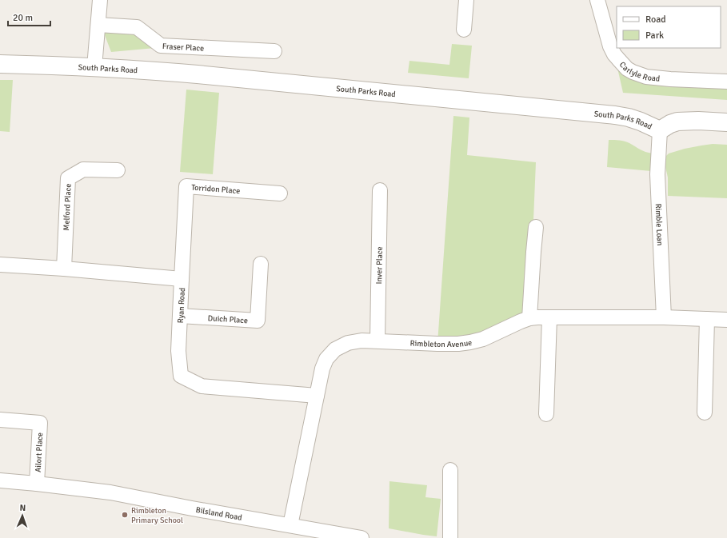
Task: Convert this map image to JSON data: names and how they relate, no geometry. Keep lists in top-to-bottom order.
{
  "streets": {
    "street": [
      "Fraser Place",
      "South Parks Road",
      "Carlyle Road",
      "Torridon Place",
      "Melford Place",
      "Rimble Loan",
      "Inver Place",
      "Ryan Road",
      "Duich Place",
      "Rimbleton Avenue",
      "Ailort Place",
      "Bilsland Road"
    ]
  },
  "crossings": [
    ["South Parks Road", "Rimble Loan"],
    ["Torridon Place", "Ryan Road"],
    ["Melford Place", "Ryan Road"],
    ["Rimble Loan", "Rimbleton Avenue"],
    ["Inver Place", "Rimbleton Avenue"],
    ["Ryan Road", "Duich Place"],
    ["Ryan Road", "Rimbleton Avenue"],
    ["Rimbleton Avenue", "Bilsland Road"],
    ["Ailort Place", "Bilsland Road"]
  ],
  "places": ["Rimbleton Primary School"],
  "legend": ["Road", "Park"],
  "scale_bar": "20 m",
  "north": "top"
}
